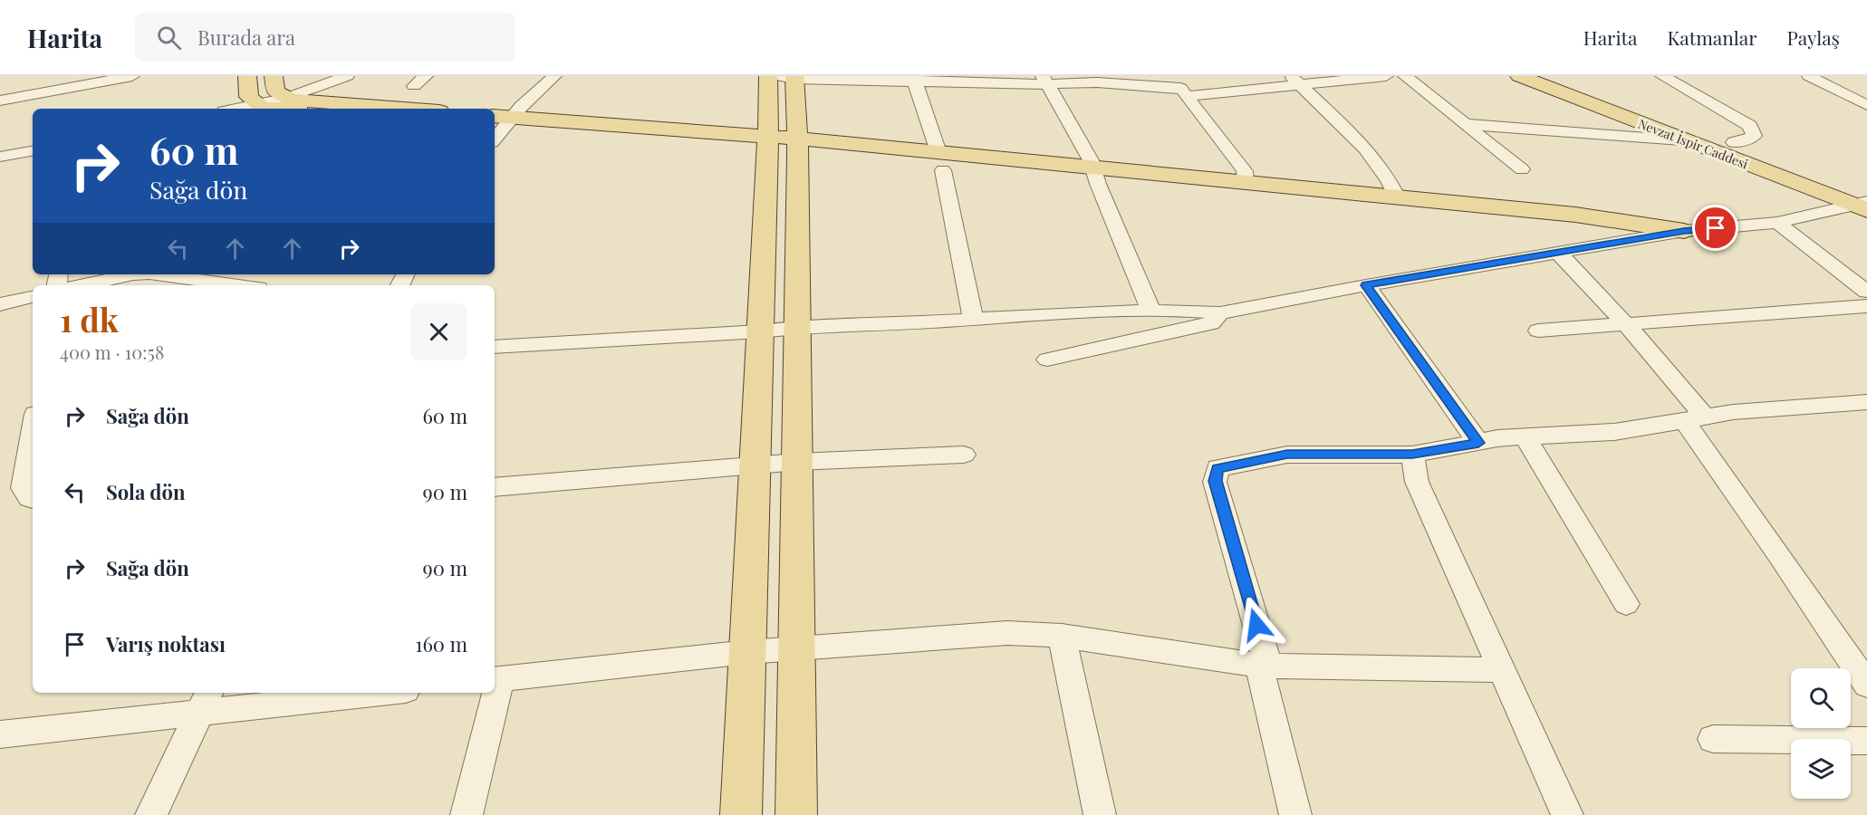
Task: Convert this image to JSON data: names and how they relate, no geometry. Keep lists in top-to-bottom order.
{
  "streets": {
    "main road": ["Nevzat İspir Caddesi"]
  },
  "page": {
    "header": "Harita",
    "search": "Burada ara",
    "nav": ["Harita", "Katmanlar", "Paylaş"],
    "turn": ["60 m", "Sağa dön"],
    "heading": ["1 dk", "400 m · 10:58"],
    "list": [
      {
        "name": "Sağa dön",
        "value": "60 m"
      },
      {
        "name": "Sola dön",
        "value": "90 m"
      },
      {
        "name": "Sağa dön",
        "value": "90 m"
      },
      {
        "name": "Varış noktası",
        "value": "160 m"
      }
    ]
  }
}
